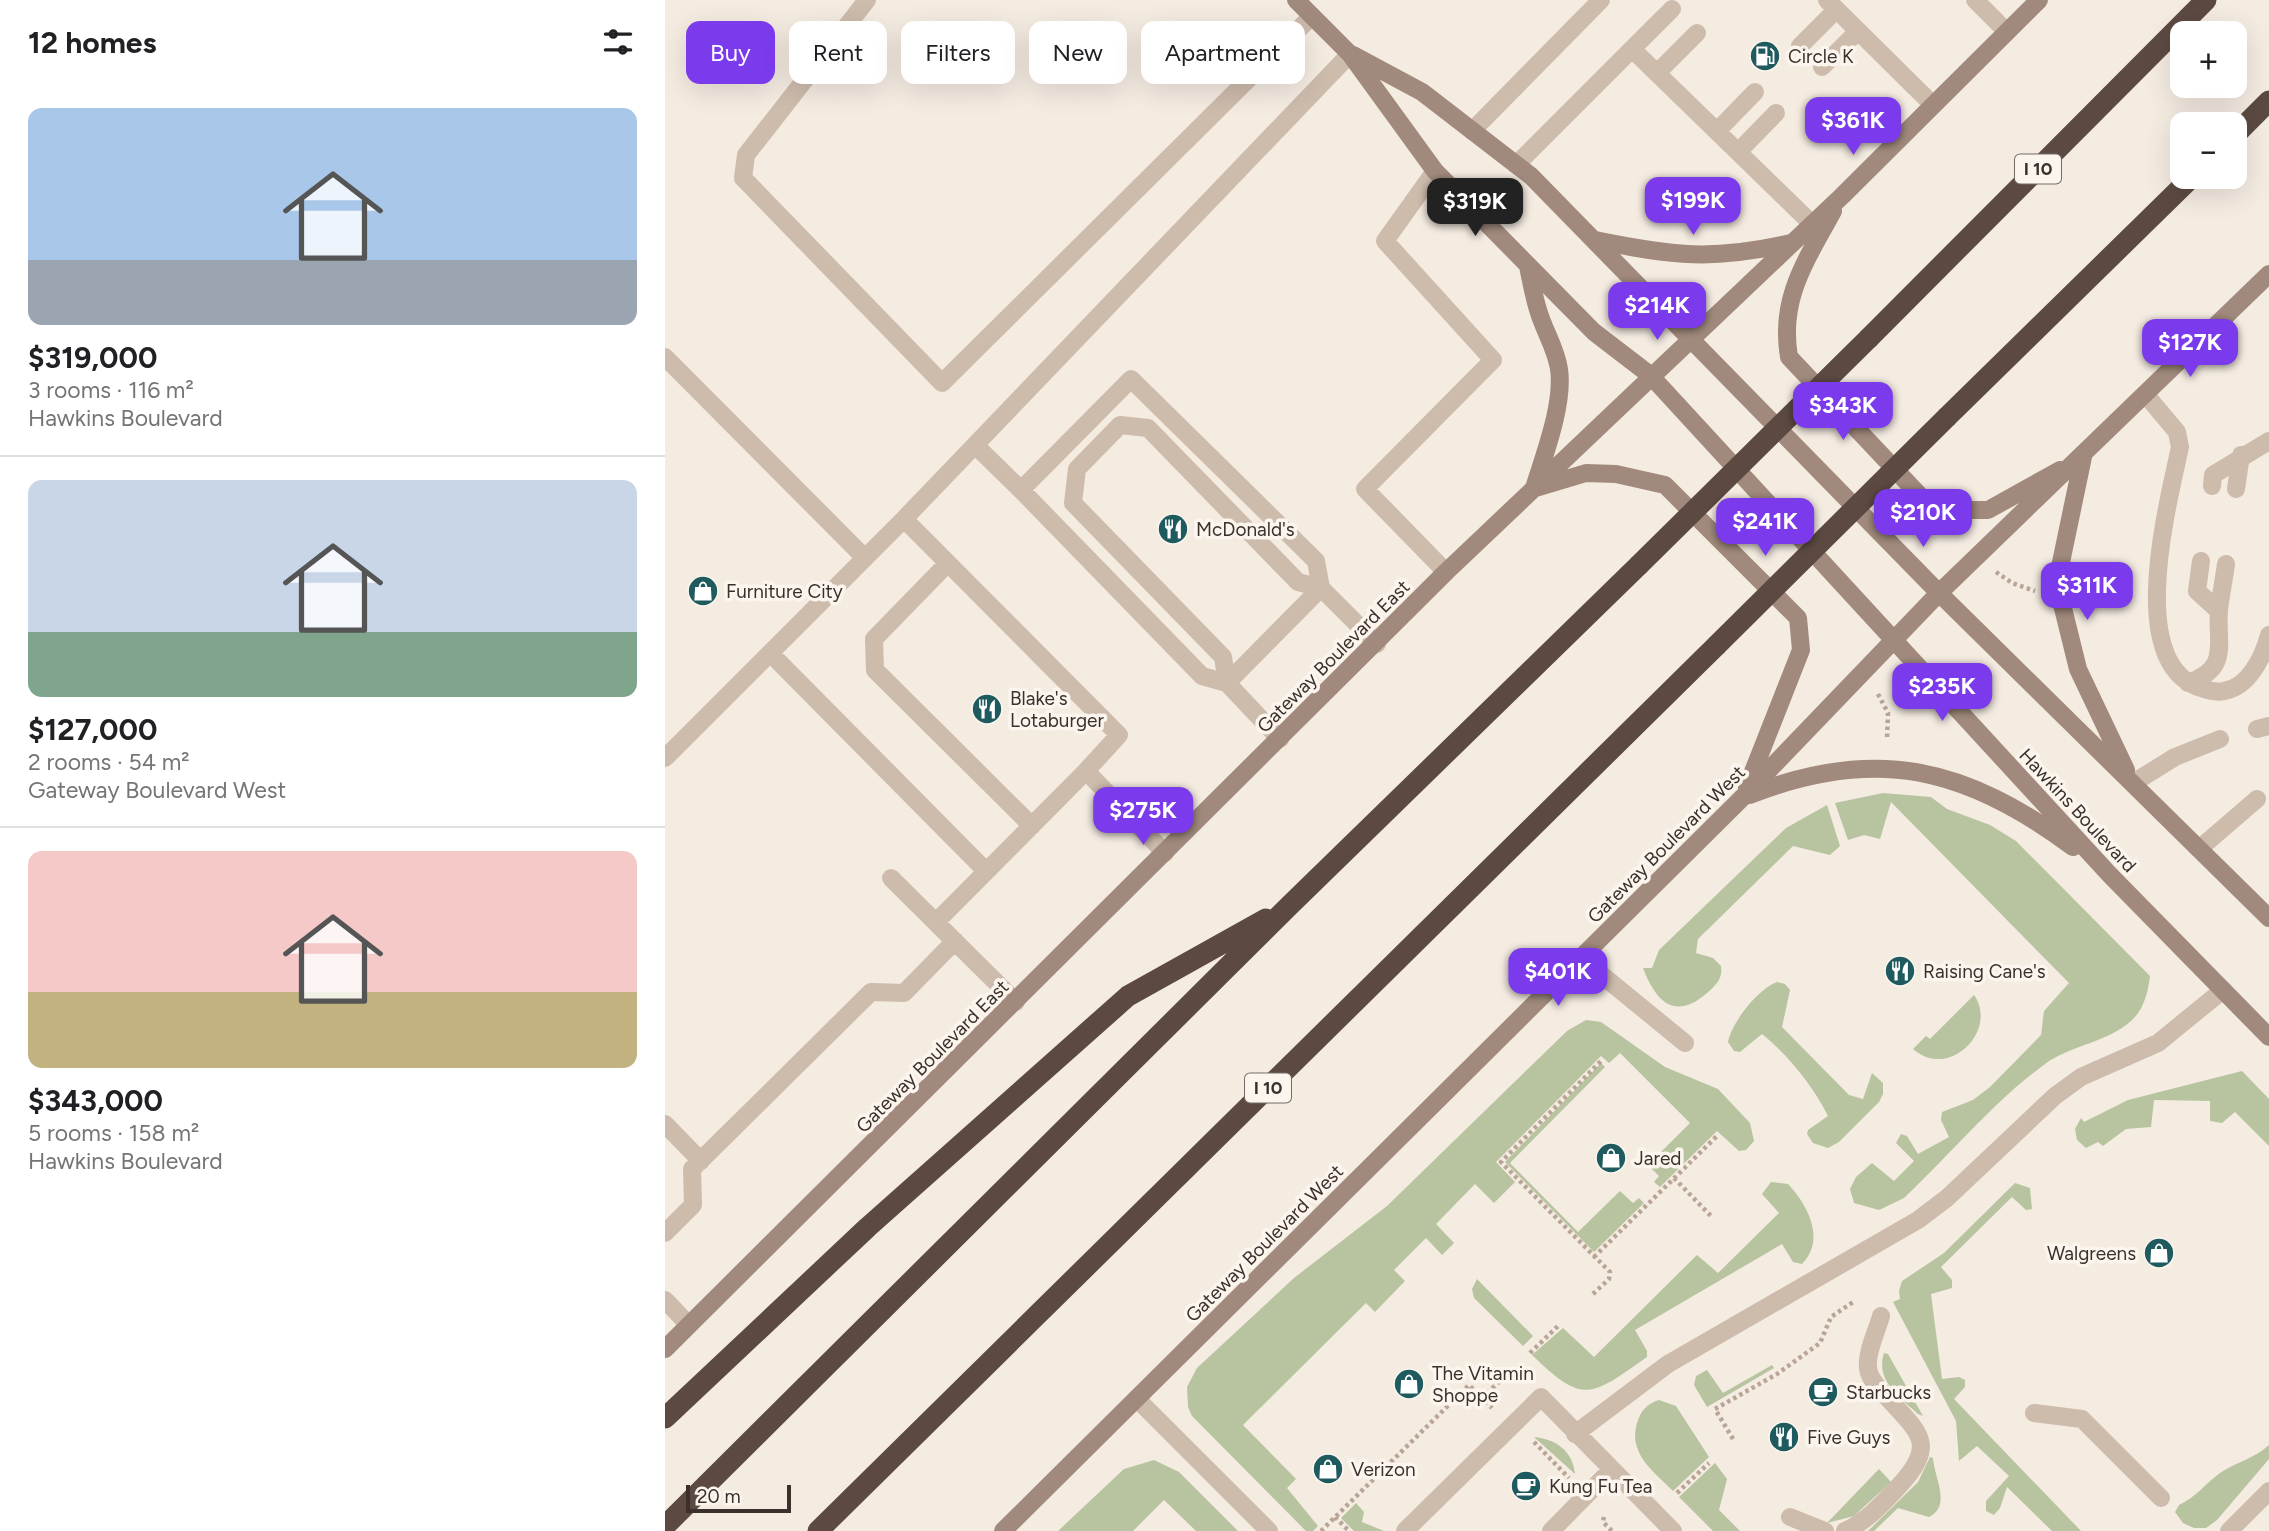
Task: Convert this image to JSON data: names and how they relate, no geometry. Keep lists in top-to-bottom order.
{
  "streets": {
    "highway": ["I 10"],
    "main road": ["Gateway Boulevard East", "Hawkins Boulevard", "Gateway Boulevard West"]
  },
  "crossings": [
    ["Gateway Boulevard East", "Hawkins Boulevard"],
    ["Hawkins Boulevard", "Gateway Boulevard West"]
  ],
  "places": {
    "fuel station": ["Circle K"],
    "restaurant": [
      "McDonald's",
      "Blake's Lotaburger",
      "Raising Cane's",
      "Five Guys"
    ],
    "shop": [
      "Furniture City",
      "Jared",
      "Walgreens",
      "The Vitamin Shoppe",
      "Verizon"
    ],
    "cafe": ["Starbucks", "Kung Fu Tea"]
  },
  "scale_bar": "20 m",
  "page": {
    "heading": "12 homes",
    "map_buttons": ["+", "−"],
    "chip": [
      "Buy",
      "Rent",
      "Filters",
      "New",
      "Apartment"
    ],
    "list": [
      {
        "name": "$319,000",
        "note": "3 rooms · 116 m² · Hawkins Boulevard"
      },
      {
        "name": "$127,000",
        "note": "2 rooms · 54 m² · Gateway Boulevard West"
      },
      {
        "name": "$343,000",
        "note": "5 rooms · 158 m² · Hawkins Boulevard"
      }
    ],
    "price": [
      "$361K",
      "$199K",
      "$319K",
      "$214K",
      "$127K",
      "$343K",
      "$210K",
      "$241K",
      "$311K",
      "$235K",
      "$275K",
      "$401K"
    ],
    "scale": "20 m"
  }
}
